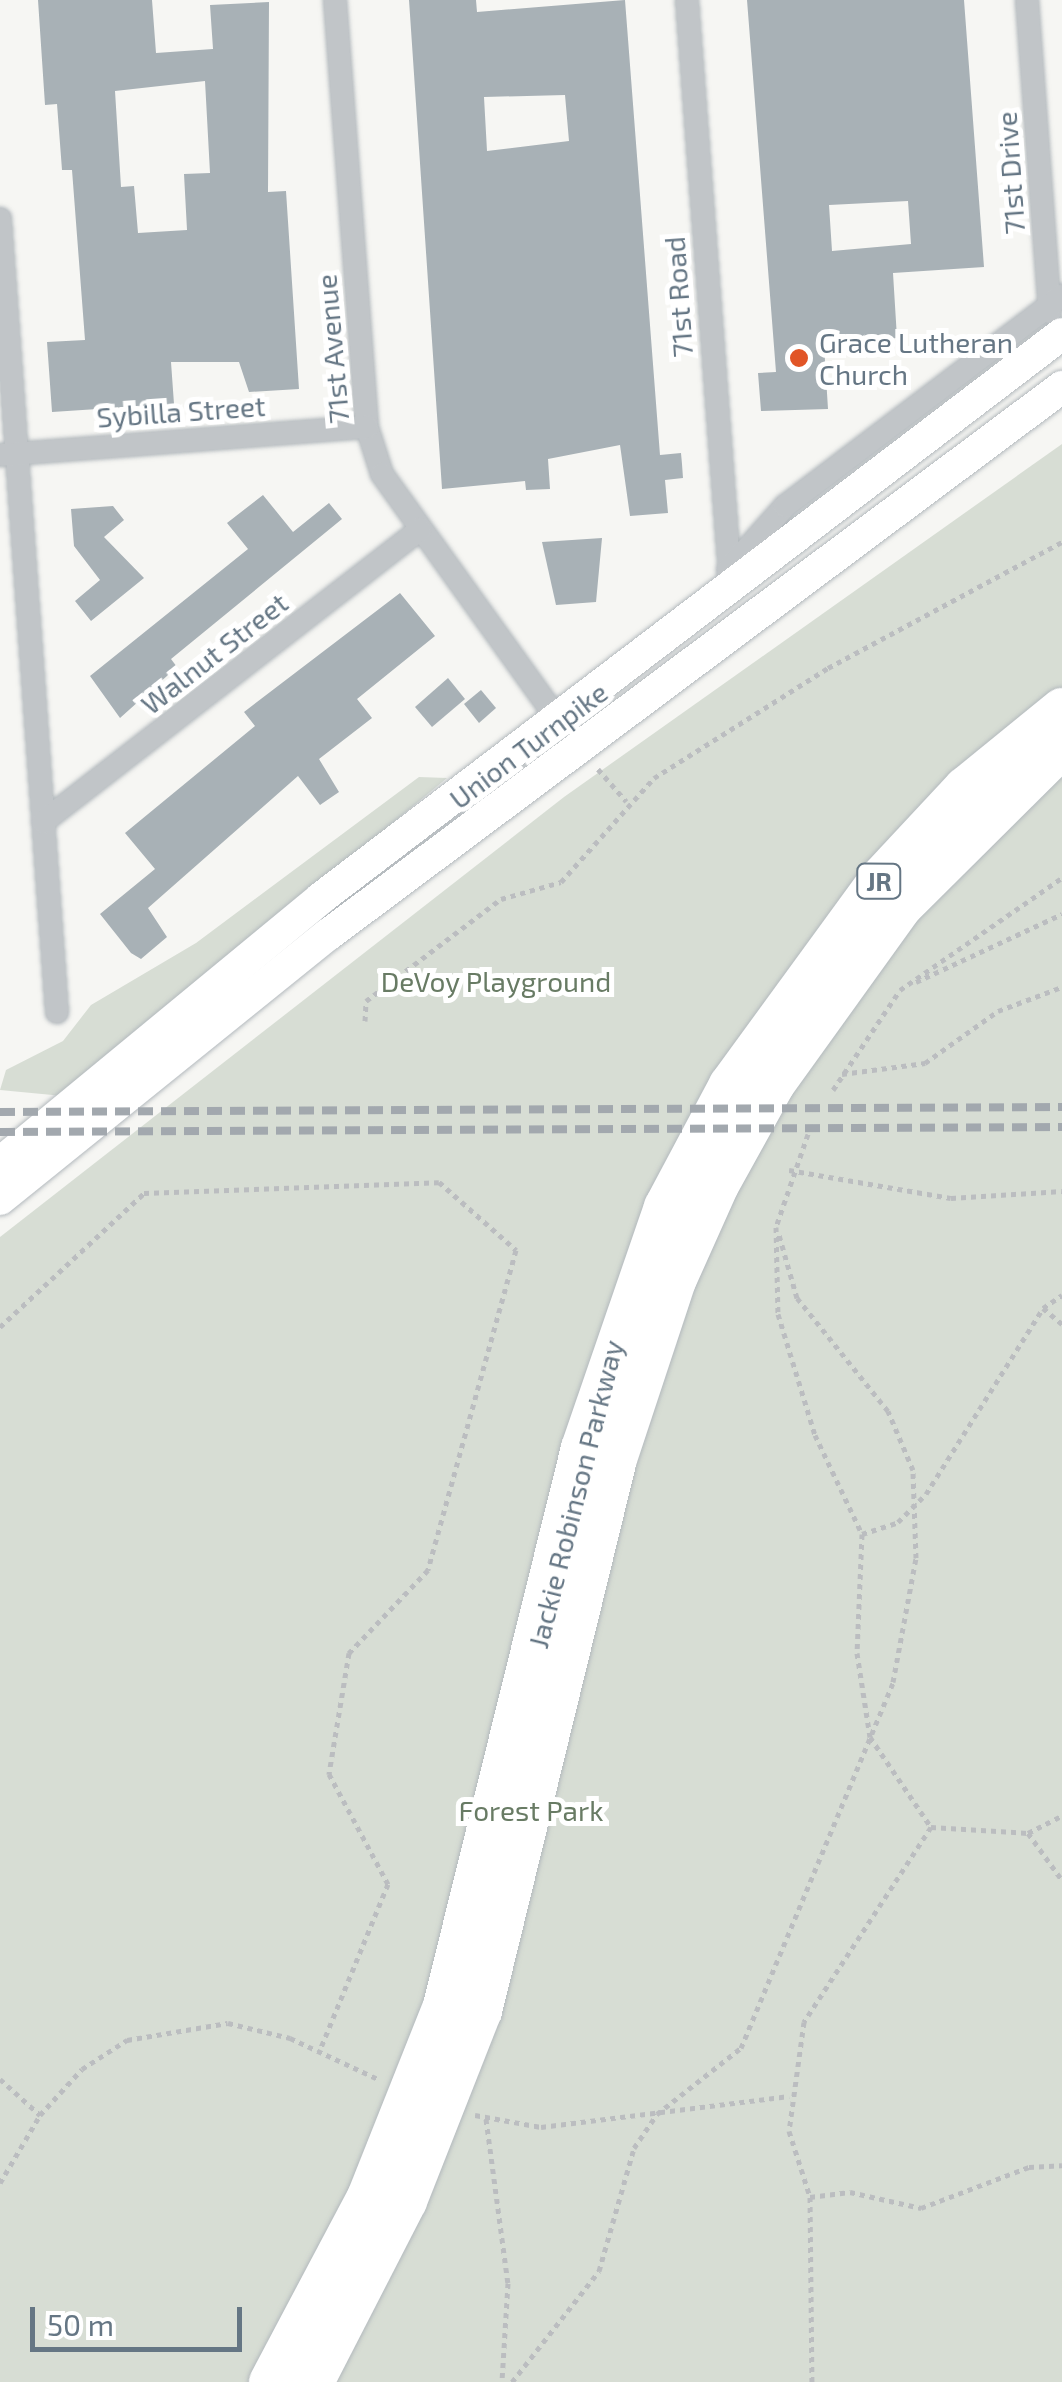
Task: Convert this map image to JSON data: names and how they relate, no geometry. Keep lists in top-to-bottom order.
{
  "streets": {
    "highway": ["JR", "Jackie Robinson Parkway"],
    "main road": ["Union Turnpike"],
    "street": [
      "71st Drive",
      "71st Road",
      "71st Avenue",
      "Sybilla Street",
      "Walnut Street"
    ]
  },
  "crossings": [
    ["71st Drive", "Union Turnpike"],
    ["71st Road", "Union Turnpike"],
    ["71st Avenue", "Sybilla Street"],
    ["71st Avenue", "Walnut Street"],
    ["71st Avenue", "Union Turnpike"]
  ],
  "parks": ["DeVoy Playground", "Forest Park"],
  "places": ["Grace Lutheran Church"],
  "scale_bar": "50 m"
}
